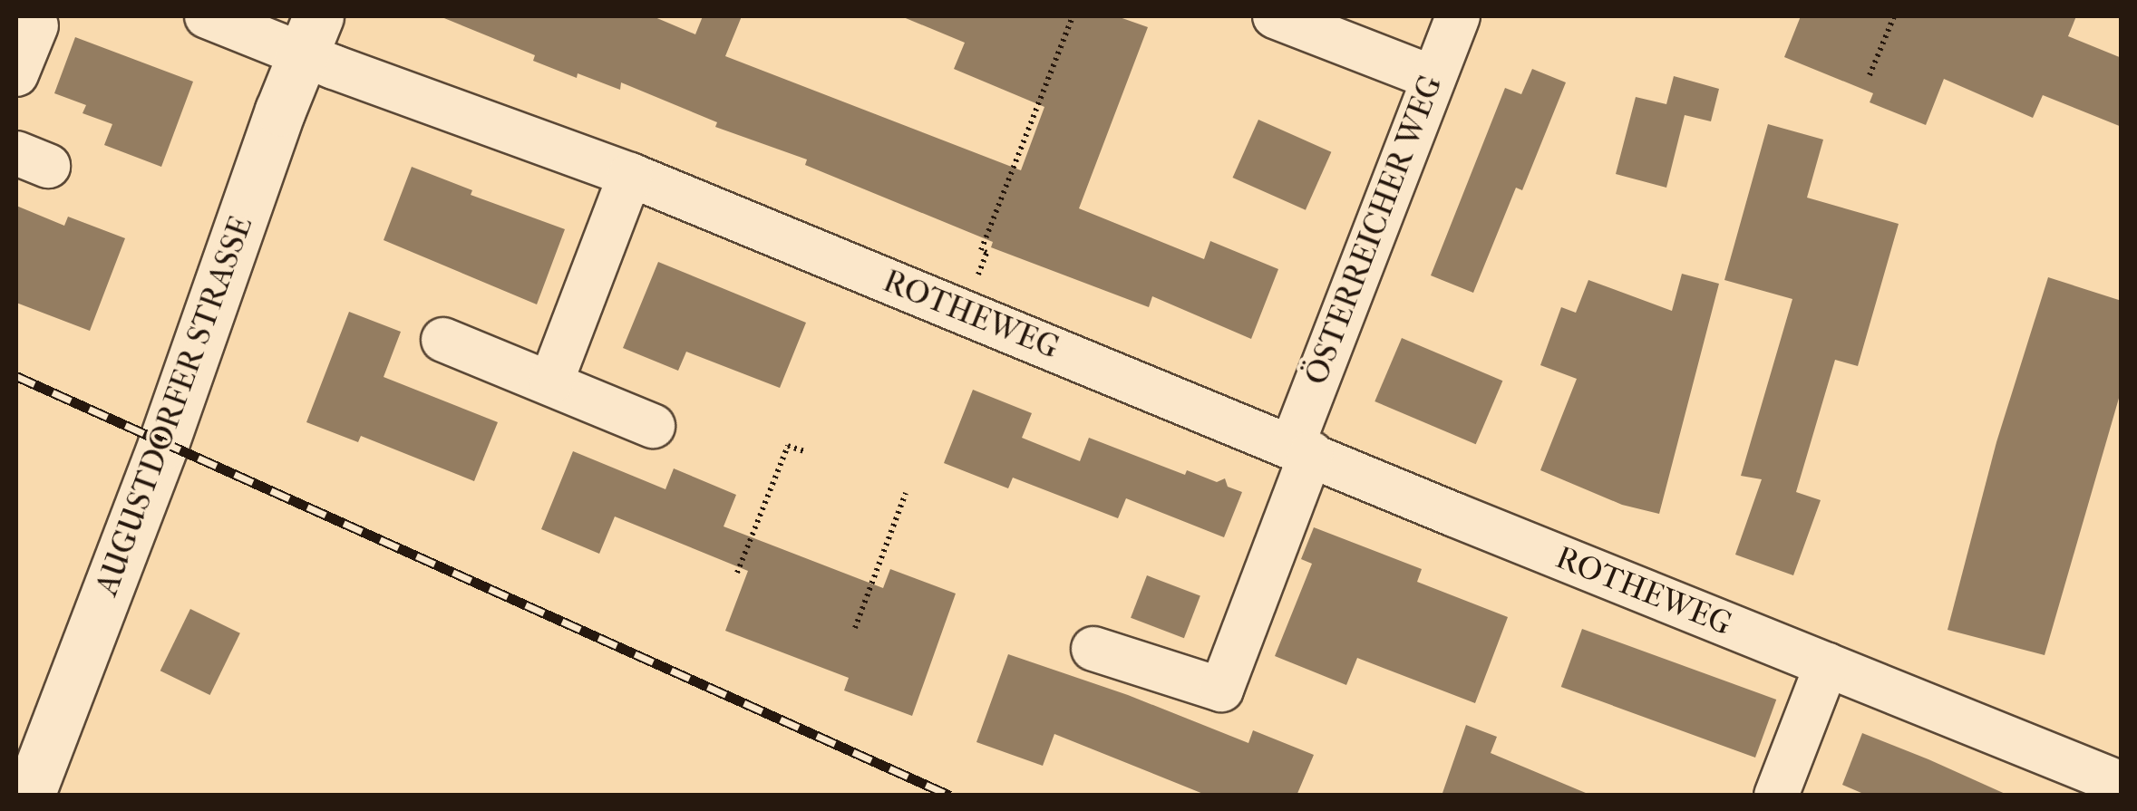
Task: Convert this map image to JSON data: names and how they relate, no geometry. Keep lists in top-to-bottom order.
{
  "streets": {
    "street": ["ÖSTERREICHER WEG", "ROTHEWEG", "AUGUSTDORFER STRASSE"]
  },
  "crossings": [
    ["ÖSTERREICHER WEG", "ROTHEWEG"],
    ["ROTHEWEG", "AUGUSTDORFER STRASSE"]
  ]
}
